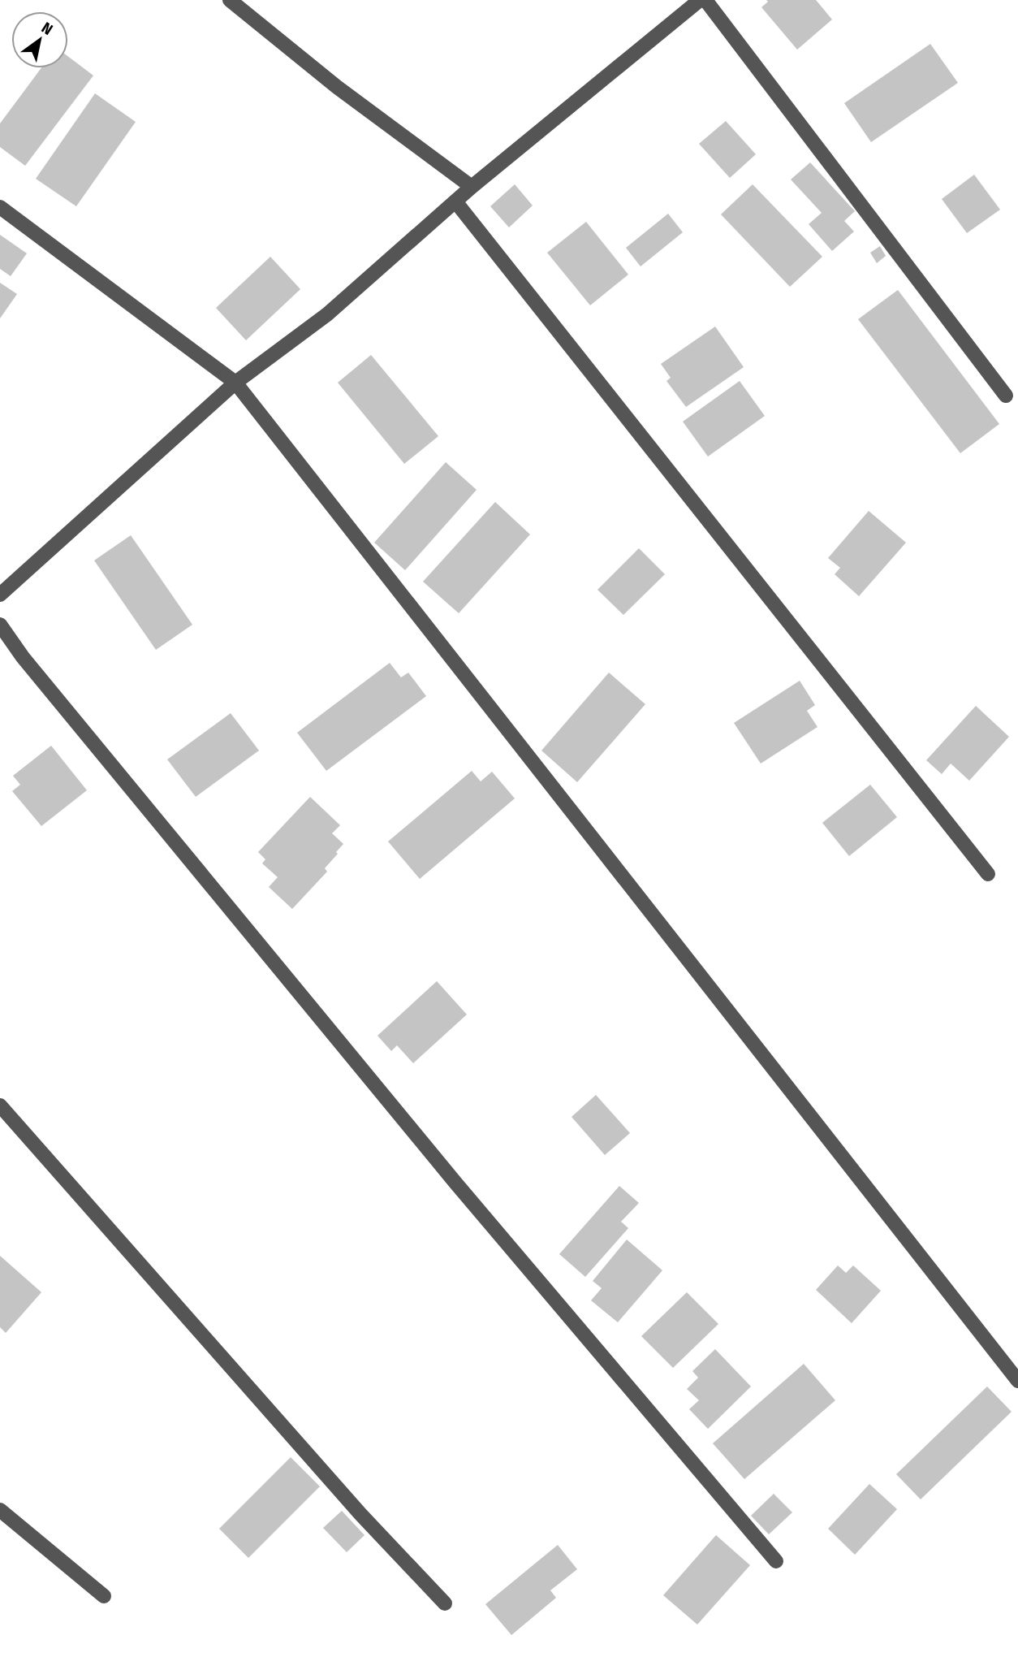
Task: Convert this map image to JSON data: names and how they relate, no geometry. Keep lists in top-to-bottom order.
{
  "north": "top right"
}
